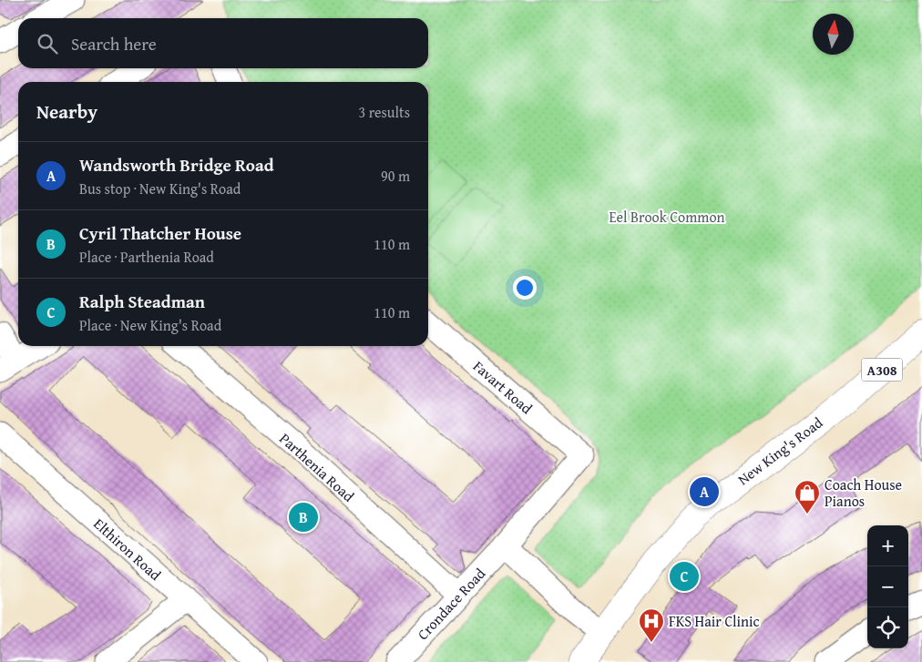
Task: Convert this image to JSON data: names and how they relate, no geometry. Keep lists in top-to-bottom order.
{
  "streets": {
    "main road": ["A308", "New King's Road"],
    "street": [
      "Favart Road",
      "Parthenia Road",
      "Elthiron Road",
      "Crondace Road"
    ]
  },
  "crossings": [
    ["Favart Road", "Crondace Road"],
    ["Parthenia Road", "Crondace Road"]
  ],
  "parks": ["Eel Brook Common"],
  "places": {
    "shop": ["Coach House Pianos"],
    "hospital": ["FKS Hair Clinic"]
  },
  "north": "top",
  "page": {
    "search": "Search here",
    "heading": ["Nearby", "3 results"],
    "list": [
      {
        "mark": "A",
        "name": "Wandsworth Bridge Road",
        "note": "Bus stop · New King's Road",
        "value": "90 m"
      },
      {
        "mark": "B",
        "name": "Cyril Thatcher House",
        "note": "Place · Parthenia Road",
        "value": "110 m"
      },
      {
        "mark": "C",
        "name": "Ralph Steadman",
        "note": "Place · New King's Road",
        "value": "110 m"
      }
    ],
    "pins": ["A", "B", "C"],
    "map_buttons": ["+", "−"]
  }
}
